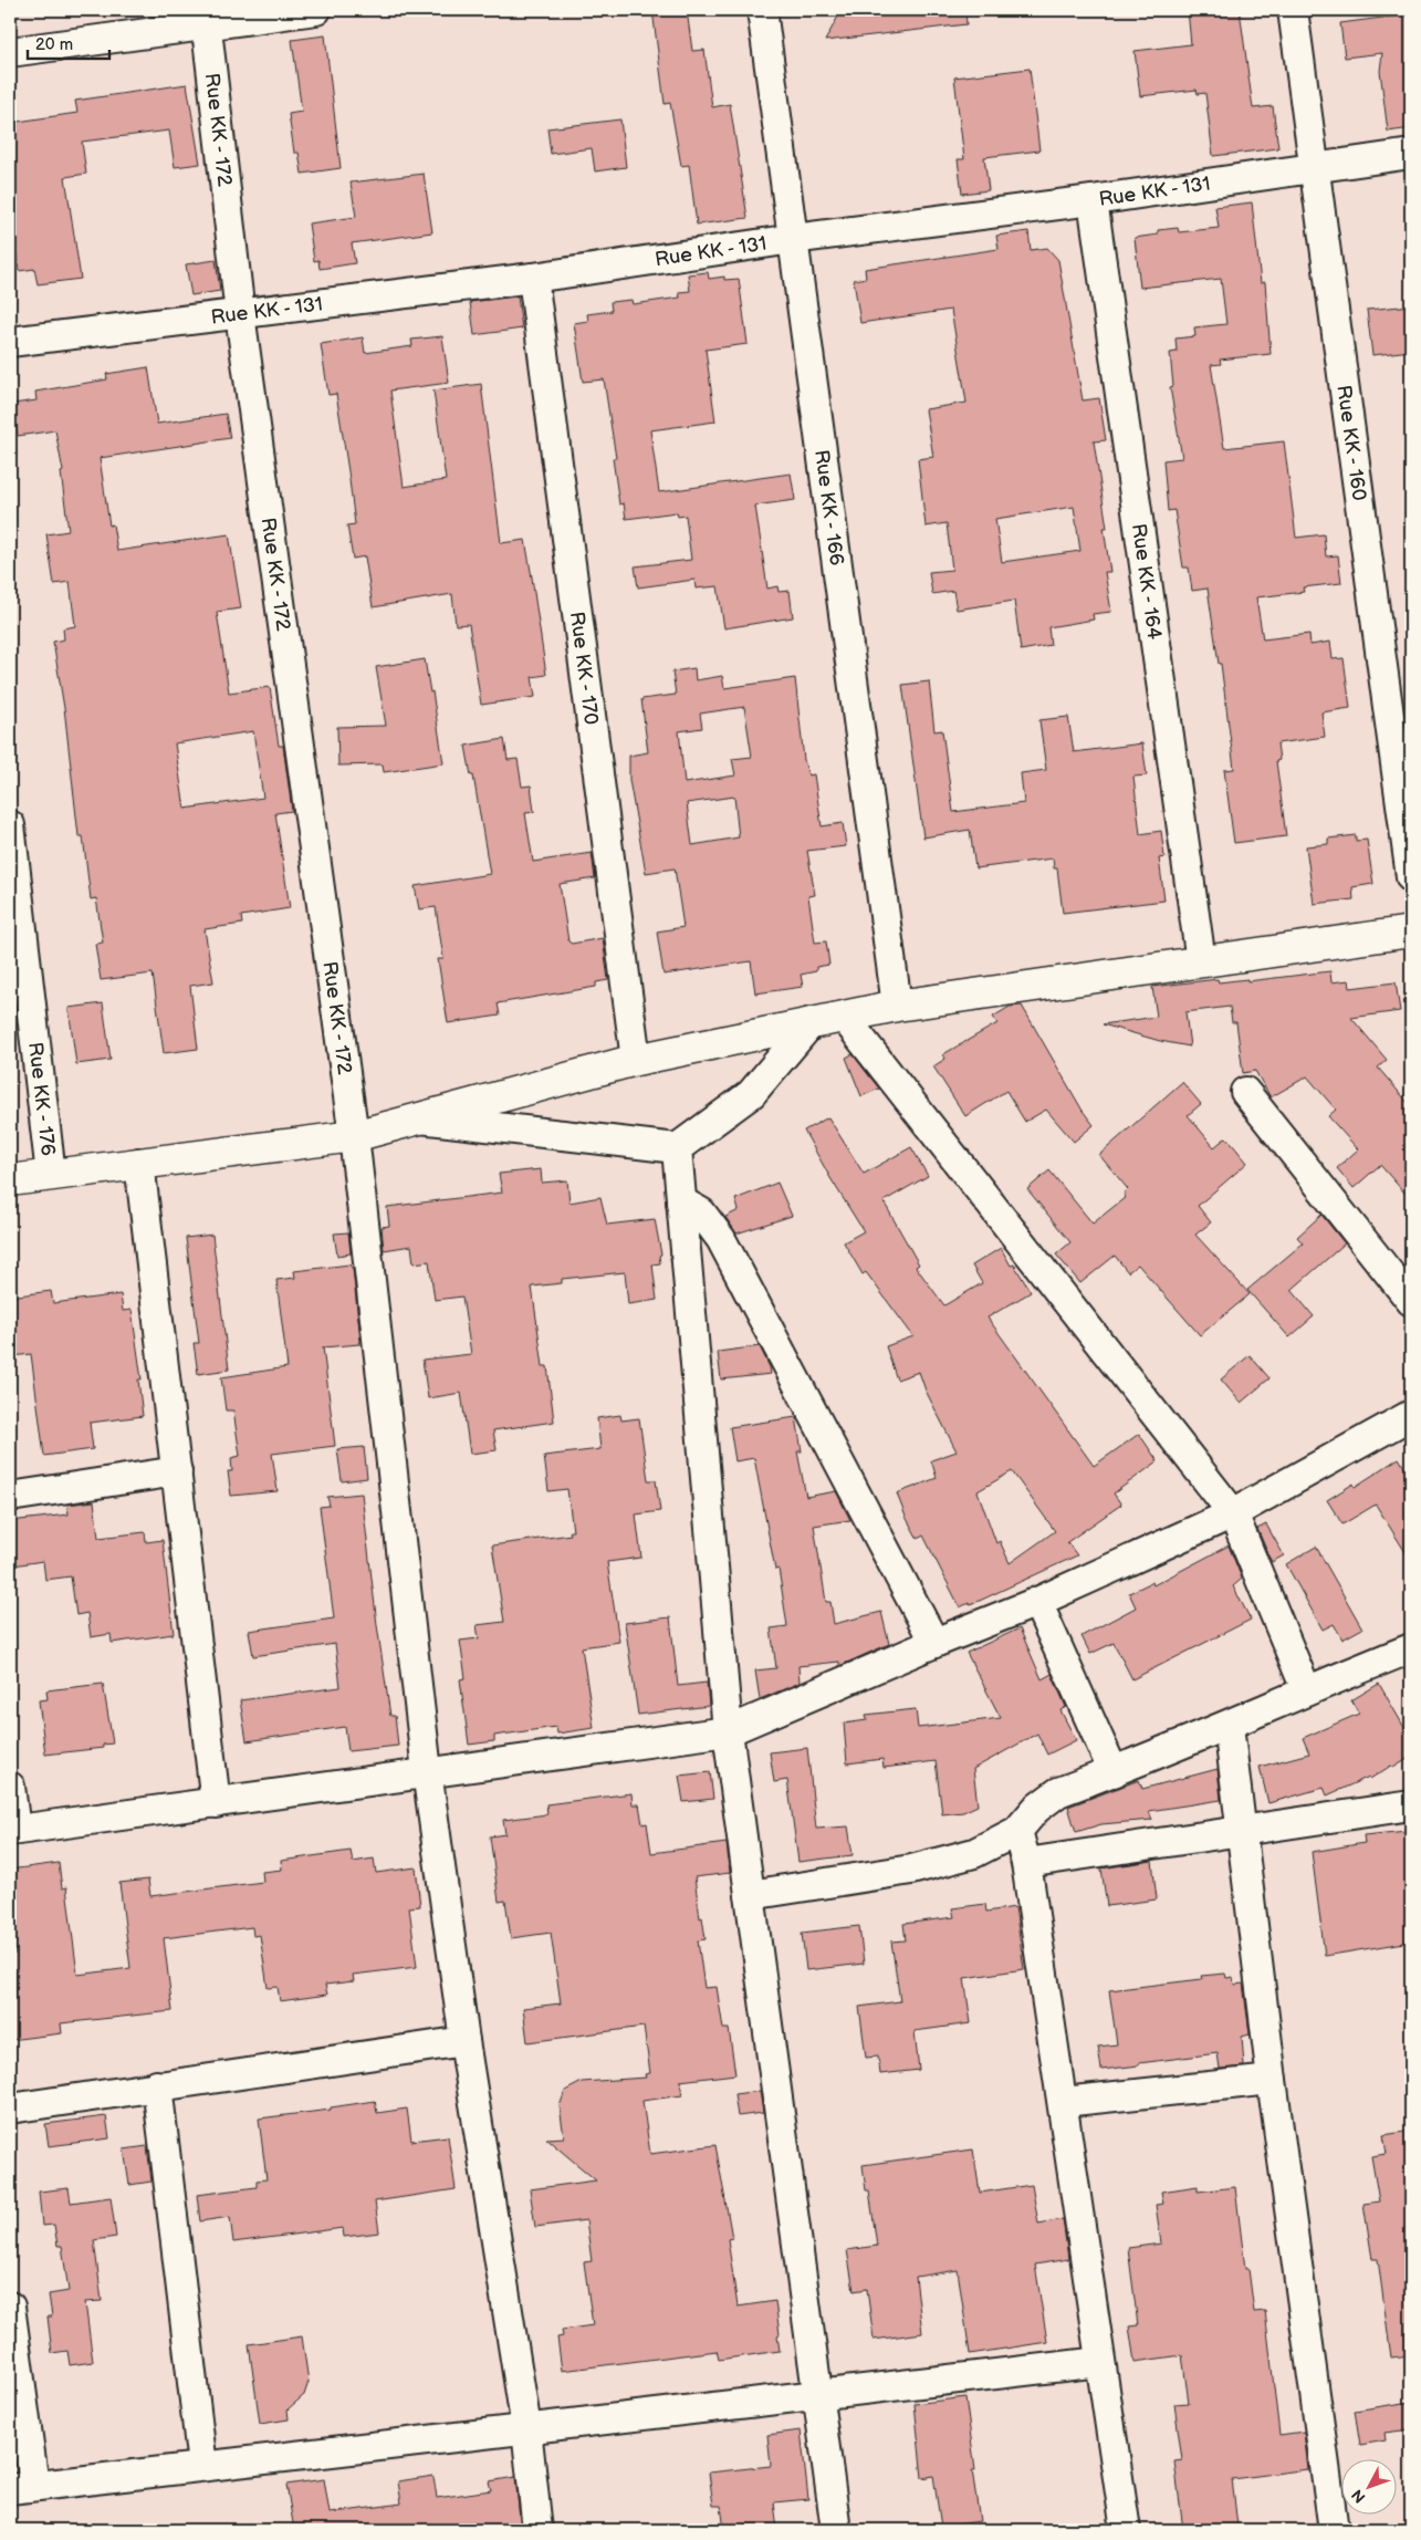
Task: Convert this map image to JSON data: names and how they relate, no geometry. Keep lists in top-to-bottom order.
{
  "streets": {
    "street": [
      "Rue KK - 172",
      "Rue KK - 131",
      "Rue KK - 160",
      "Rue KK - 166",
      "Rue KK - 164",
      "Rue KK - 170",
      "Rue KK - 176"
    ]
  },
  "crossings": [
    ["Rue KK - 172", "Rue KK - 131"],
    ["Rue KK - 131", "Rue KK - 160"],
    ["Rue KK - 131", "Rue KK - 166"],
    ["Rue KK - 131", "Rue KK - 164"],
    ["Rue KK - 131", "Rue KK - 170"]
  ],
  "scale_bar": "20 m",
  "north": "bottom left"
}
